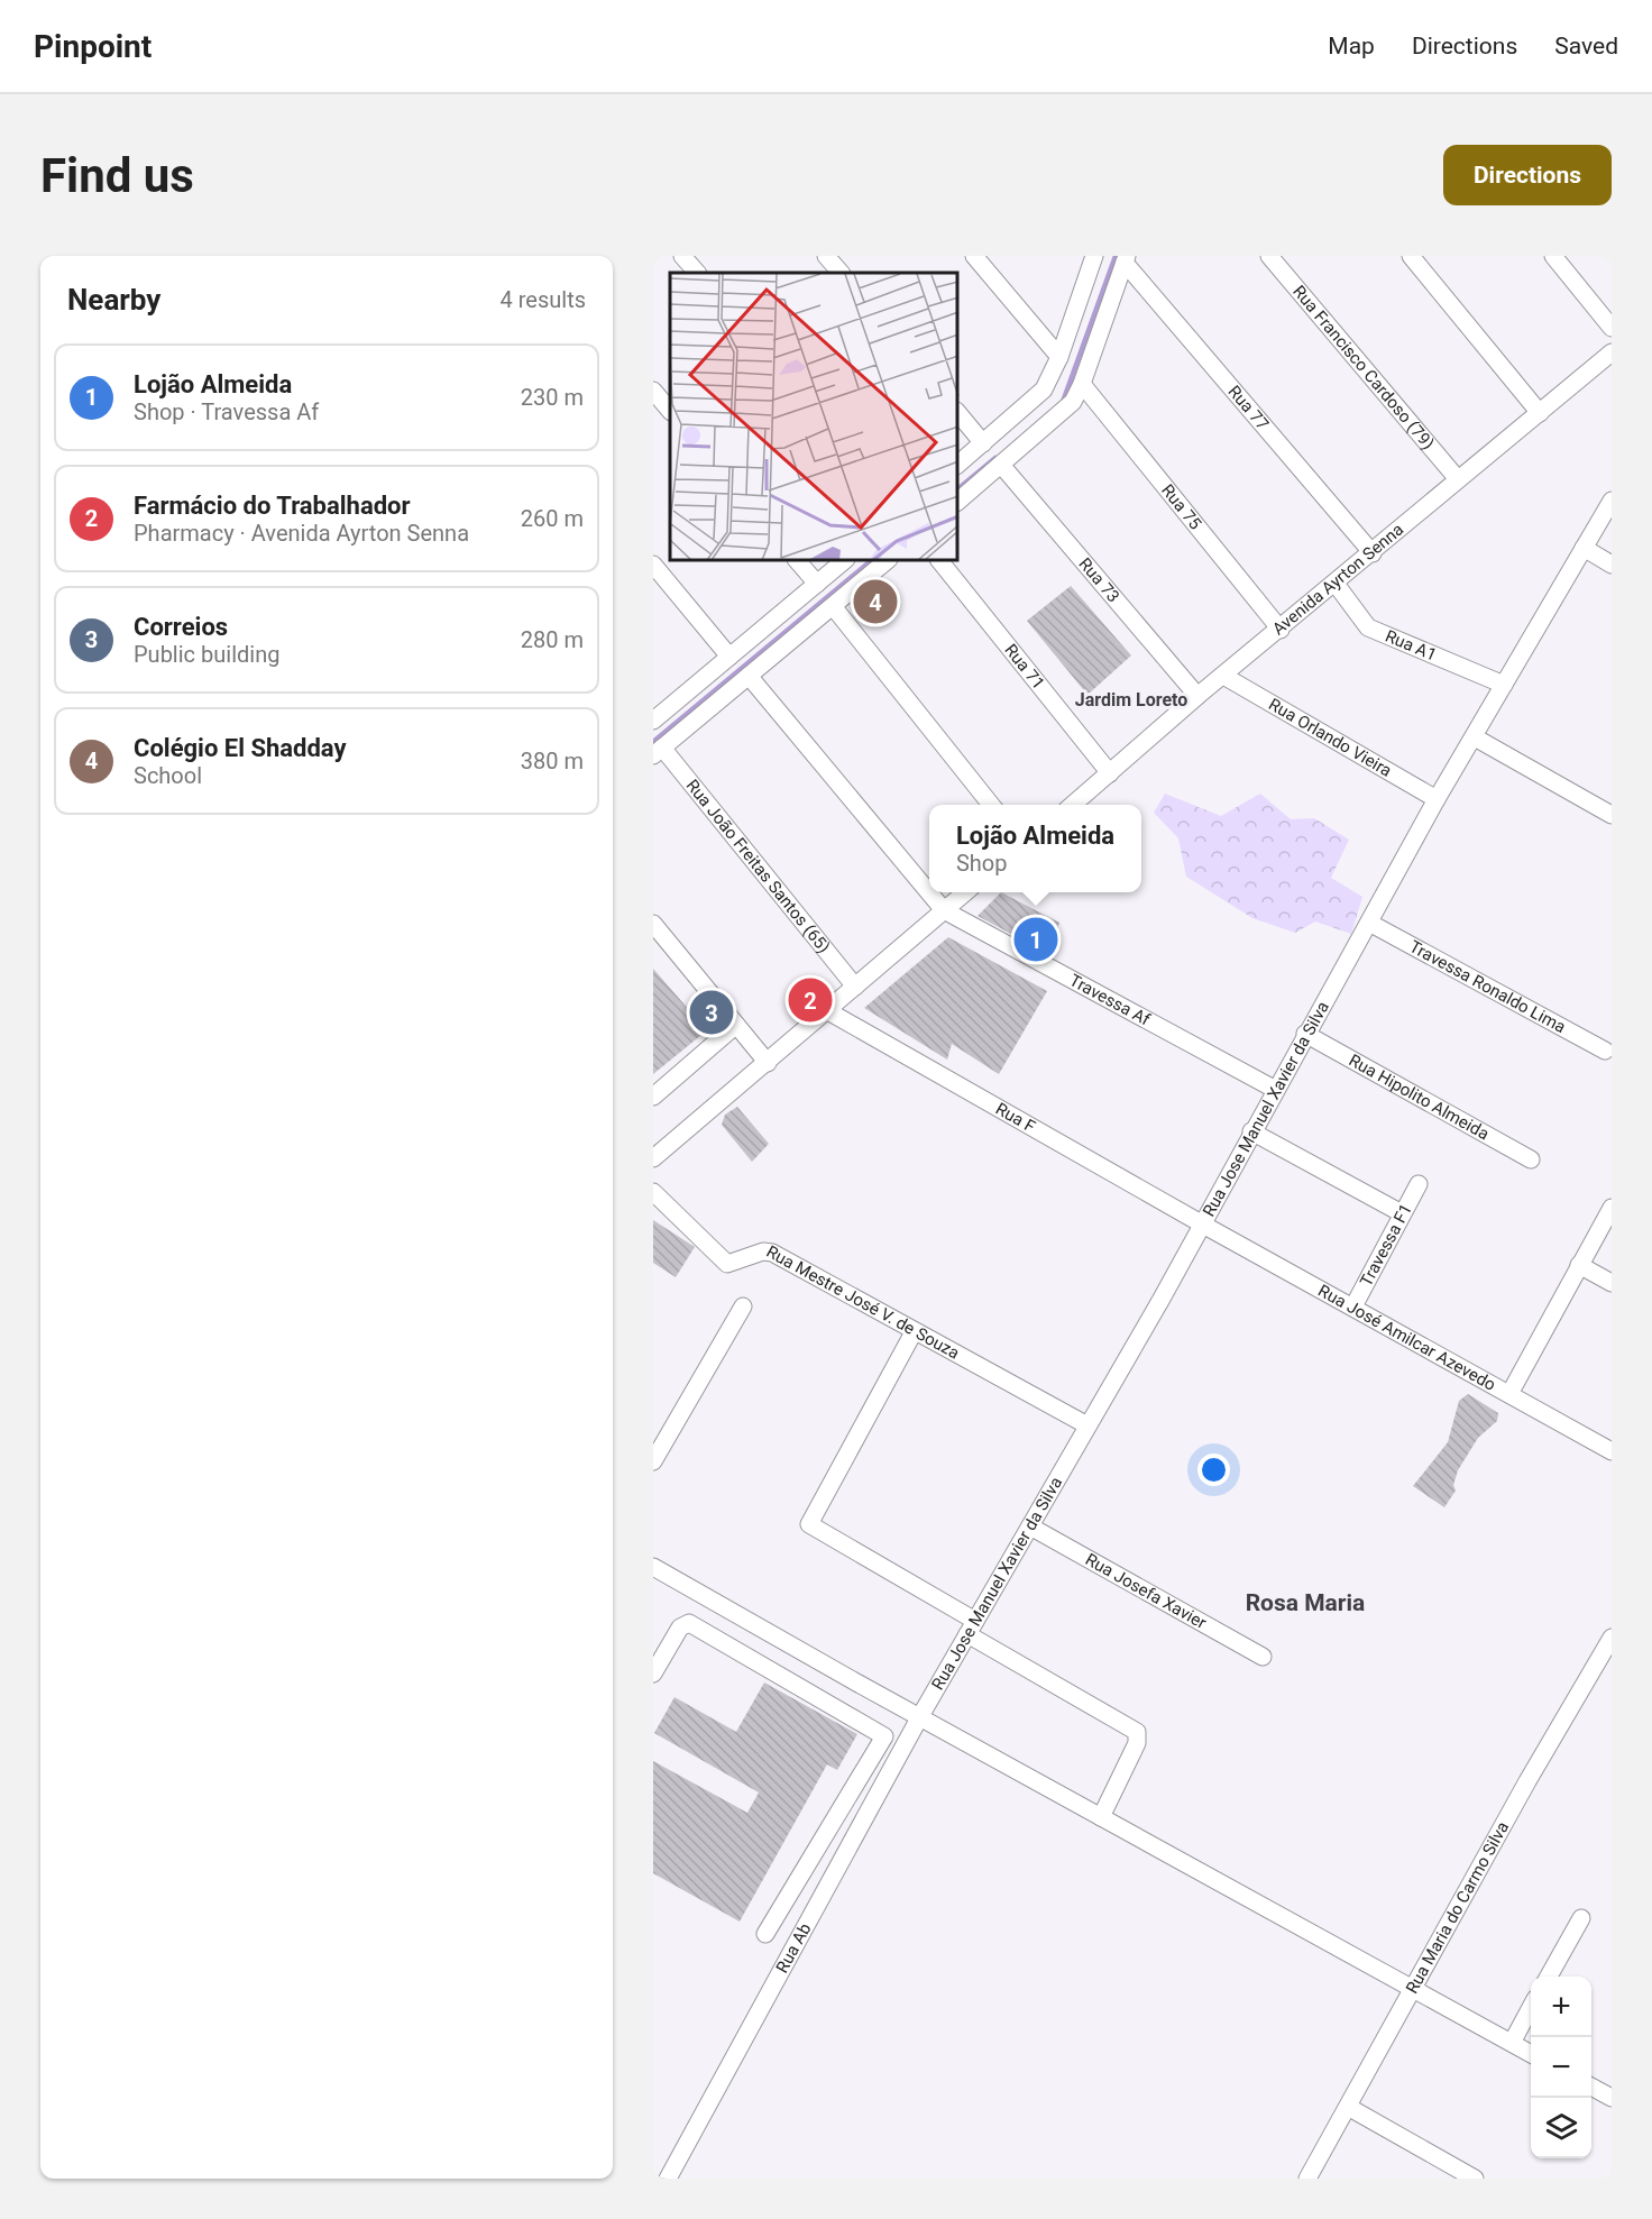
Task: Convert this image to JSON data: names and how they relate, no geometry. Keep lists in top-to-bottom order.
{
  "streets": {
    "street": [
      "Rua Francisco Cardoso (79)",
      "Rua 77",
      "Rua 75",
      "Rua 73",
      "Avenida Ayrton Senna",
      "Rua A1",
      "Rua 71",
      "Rua Orlando Vieira",
      "Rua João Freitas Santos (65)",
      "Travessa Ronaldo Lima",
      "Travessa Af",
      "Rua Hipolito Almeida",
      "Rua Jose Manuel Xavier da Silva",
      "Rua F",
      "Travessa F1",
      "Rua Mestre José V. de Souza",
      "Rua José Amilcar Azevedo",
      "Rua Josefa Xavier",
      "Rua Maria do Carmo Silva",
      "Rua Ab"
    ]
  },
  "crossings": [
    ["Rua Francisco Cardoso (79)", "Avenida Ayrton Senna"],
    ["Rua 77", "Avenida Ayrton Senna"],
    ["Rua 75", "Avenida Ayrton Senna"],
    ["Rua 73", "Avenida Ayrton Senna"],
    ["Avenida Ayrton Senna", "Rua A1"],
    ["Avenida Ayrton Senna", "Rua 71"],
    ["Avenida Ayrton Senna", "Rua Orlando Vieira"],
    ["Rua A1", "Rua Jose Manuel Xavier da Silva"],
    ["Rua Orlando Vieira", "Rua Jose Manuel Xavier da Silva"],
    ["Travessa Ronaldo Lima", "Rua Jose Manuel Xavier da Silva"],
    ["Travessa Af", "Rua Jose Manuel Xavier da Silva"],
    ["Rua Hipolito Almeida", "Rua Jose Manuel Xavier da Silva"],
    ["Rua Jose Manuel Xavier da Silva", "Rua F"],
    ["Rua Jose Manuel Xavier da Silva", "Rua Mestre José V. de Souza"],
    ["Rua Jose Manuel Xavier da Silva", "Rua José Amilcar Azevedo"],
    ["Rua Jose Manuel Xavier da Silva", "Rua Josefa Xavier"],
    ["Rua Jose Manuel Xavier da Silva", "Rua Ab"],
    ["Rua F", "Rua José Amilcar Azevedo"],
    ["Travessa F1", "Rua José Amilcar Azevedo"]
  ],
  "districts": ["Jardim Loreto", "Rosa Maria"],
  "page": {
    "header": "Pinpoint",
    "nav": ["Map", "Directions", "Saved"],
    "buttons": "Directions",
    "title": "Find us",
    "heading": ["Nearby", "4 results"],
    "list": [
      {
        "mark": "1",
        "name": "Lojão Almeida",
        "note": "Shop · Travessa Af",
        "value": "230 m"
      },
      {
        "mark": "2",
        "name": "Farmácio do Trabalhador",
        "note": "Pharmacy · Avenida Ayrton Senna",
        "value": "260 m"
      },
      {
        "mark": "3",
        "name": "Correios",
        "note": "Public building",
        "value": "280 m"
      },
      {
        "mark": "4",
        "name": "Colégio El Shadday",
        "note": "School",
        "value": "380 m"
      }
    ],
    "pins": [
      "4",
      "1",
      "2",
      "3"
    ],
    "popup": ["Lojão Almeida", "Shop"],
    "map_buttons": ["+", "−"]
  }
}
